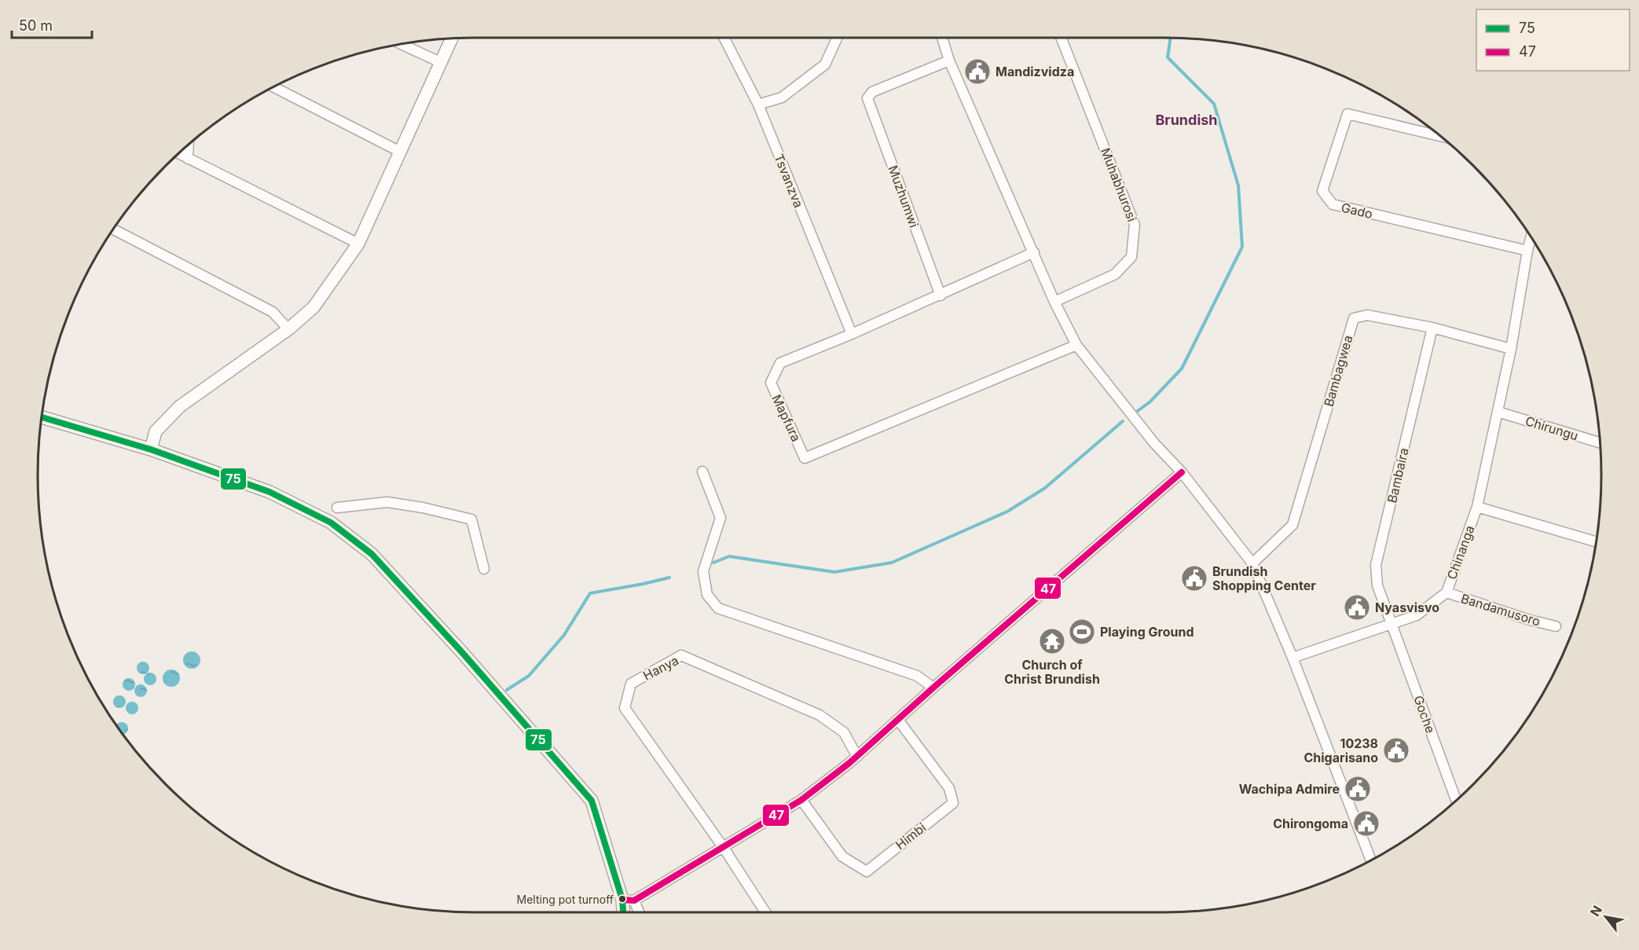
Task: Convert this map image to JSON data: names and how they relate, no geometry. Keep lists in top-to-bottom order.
{
  "streets": {
    "street": [
      "Tsvanzva",
      "Muhabhurosi",
      "Muzhumwi",
      "Gado",
      "Bambagwea",
      "Mapfura",
      "Chirungu",
      "Bambaira",
      "Chinanga",
      "Bandamusoro",
      "Hanya",
      "Goche",
      "Himbi"
    ]
  },
  "crossings": [
    ["Tsvanzva", "Mapfura"],
    ["Muzhumwi", "Mapfura"],
    ["Gado", "Chinanga"],
    ["Bambagwea", "Bambaira"],
    ["Bambagwea", "Chinanga"],
    ["Chirungu", "Chinanga"],
    ["Bambaira", "Chinanga"],
    ["Bambaira", "Goche"],
    ["Chinanga", "Bandamusoro"],
    ["Chinanga", "Goche"]
  ],
  "districts": ["Brundish"],
  "places": {
    "public building": [
      "Mandizvidza",
      "Brundish Shopping Center",
      "Nyasvisvo",
      "10238 Chigarisano",
      "Wachipa Admire",
      "Chirongoma"
    ],
    "sports": ["Playing Ground"],
    "temple": ["Church of Christ Brundish"],
    "other": ["Melting pot turnoff"]
  },
  "lines": ["transit line 75", "transit line 47"],
  "legend": ["75", "47"],
  "scale_bar": "50 m",
  "north": "top left"
}
